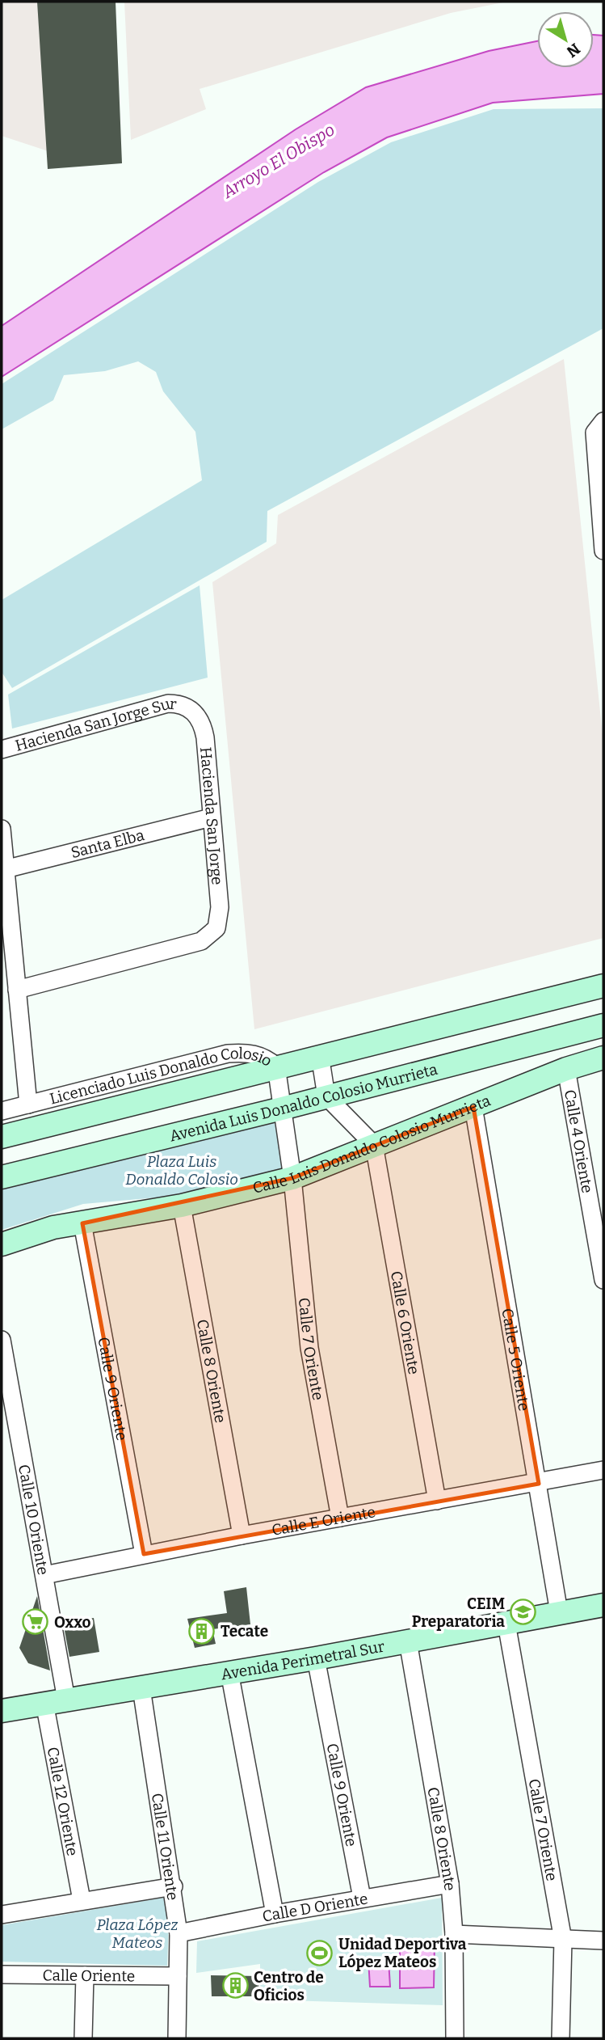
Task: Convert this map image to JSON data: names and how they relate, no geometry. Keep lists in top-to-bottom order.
{
  "streets": {
    "street": [
      "Hacienda San Jorge Sur",
      "Hacienda San Jorge",
      "Santa Elba",
      "Licenciado Luis Donaldo Colosio",
      "Avenida Luis Donaldo Colosio Murrieta",
      "Calle 4 Oriente",
      "Calle Luis Donaldo Colosio Murrieta",
      "Calle 6 Oriente",
      "Calle 7 Oriente",
      "Calle 5 Oriente",
      "Calle 8 Oriente",
      "Calle 9 Oriente",
      "Calle 10 Oriente",
      "Calle E Oriente",
      "Avenida Perimetral Sur",
      "Calle 12 Oriente",
      "Calle 11 Oriente",
      "Calle D Oriente",
      "Calle Oriente"
    ]
  },
  "crossings": [
    ["Hacienda San Jorge Sur", "Hacienda San Jorge"],
    ["Hacienda San Jorge", "Santa Elba"],
    ["Licenciado Luis Donaldo Colosio", "Avenida Luis Donaldo Colosio Murrieta"],
    ["Licenciado Luis Donaldo Colosio", "Calle Luis Donaldo Colosio Murrieta"],
    ["Licenciado Luis Donaldo Colosio", "Calle 7 Oriente"],
    ["Calle 4 Oriente", "Calle Luis Donaldo Colosio Murrieta"],
    ["Calle Luis Donaldo Colosio Murrieta", "Calle 6 Oriente"],
    ["Calle Luis Donaldo Colosio Murrieta", "Calle 7 Oriente"],
    ["Calle Luis Donaldo Colosio Murrieta", "Calle 5 Oriente"],
    ["Calle Luis Donaldo Colosio Murrieta", "Calle 8 Oriente"],
    ["Calle Luis Donaldo Colosio Murrieta", "Calle 9 Oriente"],
    ["Calle 6 Oriente", "Calle E Oriente"],
    ["Calle 7 Oriente", "Calle E Oriente"],
    ["Calle 7 Oriente", "Avenida Perimetral Sur"],
    ["Calle 5 Oriente", "Calle E Oriente"],
    ["Calle 5 Oriente", "Avenida Perimetral Sur"],
    ["Calle 8 Oriente", "Calle E Oriente"],
    ["Calle 8 Oriente", "Avenida Perimetral Sur"],
    ["Calle 8 Oriente", "Calle D Oriente"],
    ["Calle 9 Oriente", "Calle E Oriente"],
    ["Calle 9 Oriente", "Avenida Perimetral Sur"],
    ["Calle 9 Oriente", "Calle D Oriente"],
    ["Calle 10 Oriente", "Calle E Oriente"],
    ["Calle 10 Oriente", "Avenida Perimetral Sur"],
    ["Calle 10 Oriente", "Calle 12 Oriente"],
    ["Avenida Perimetral Sur", "Calle 12 Oriente"],
    ["Avenida Perimetral Sur", "Calle 11 Oriente"],
    ["Calle 11 Oriente", "Calle D Oriente"],
    ["Calle 11 Oriente", "Calle Oriente"]
  ],
  "water": ["Arroyo El Obispo"],
  "parks": ["Plaza Luis Donaldo Colosio", "Plaza López Mateos"],
  "places": {
    "school or university": ["CEIM Preparatoria"],
    "supermarket": ["Oxxo"],
    "building": ["Tecate", "Centro de Oficios"],
    "sports": ["Unidad Deportiva López Mateos"]
  },
  "north": "bottom right"
}
